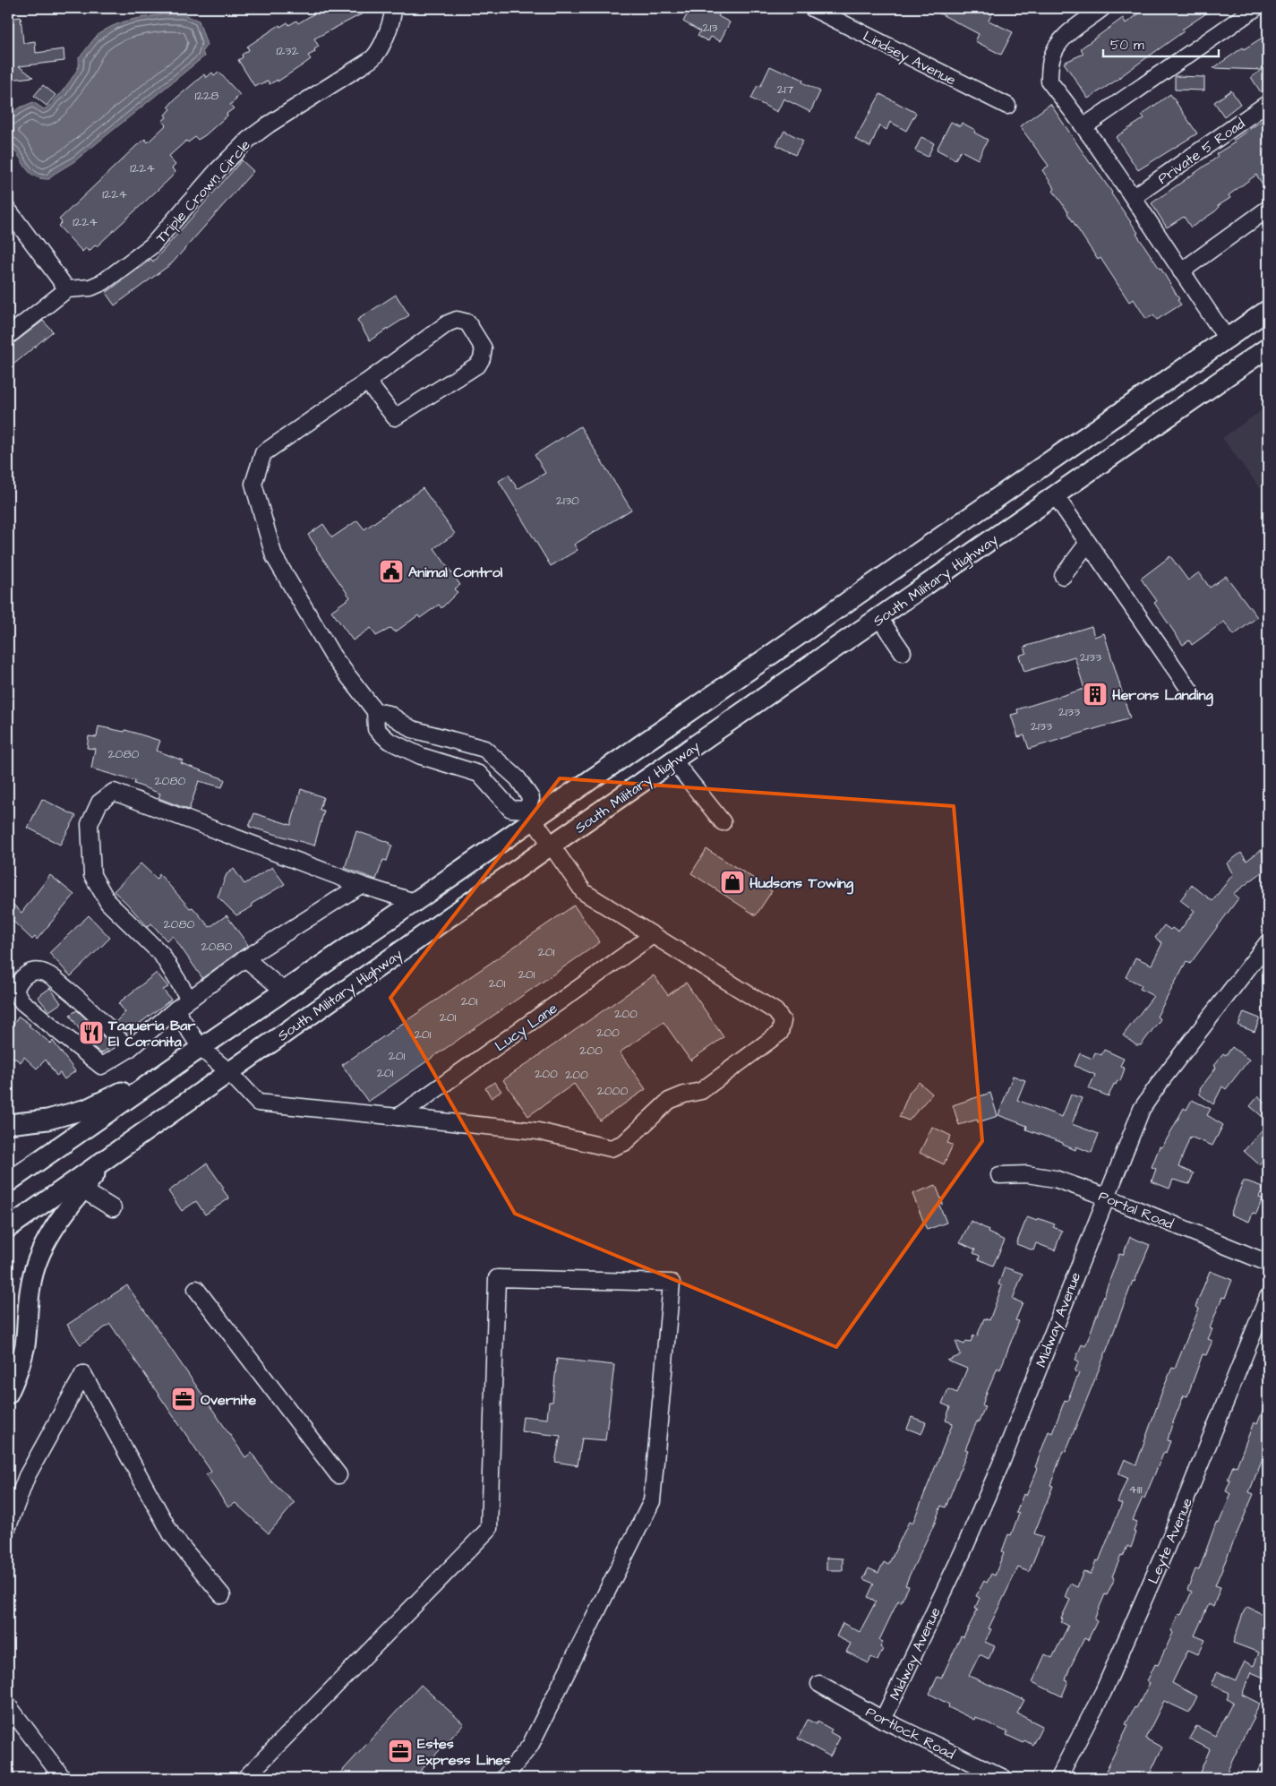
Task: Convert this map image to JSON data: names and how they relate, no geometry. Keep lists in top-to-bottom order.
{
  "streets": {
    "main road": ["South Military Highway"],
    "street": [
      "Lindsey Avenue",
      "Private 5 Road",
      "Triple Crown Circle",
      "Lucy Lane",
      "Portal Road",
      "Midway Avenue",
      "Leyte Avenue",
      "Portlock Road"
    ]
  },
  "crossings": [
    ["Portal Road", "Midway Avenue"],
    ["Midway Avenue", "Portlock Road"]
  ],
  "places": {
    "public building": ["Animal Control"],
    "building": ["Herons Landing"],
    "shop": ["Hudsons Towing"],
    "restaurant": ["Taqueria Bar El Coronita"],
    "office": ["Overnite", "Estes Express Lines"]
  },
  "house_numbers": [
    "213",
    "1232",
    "217",
    "1228",
    "1224",
    "1224",
    "1224",
    "2130",
    "2133",
    "2133",
    "2133",
    "2080",
    "2080",
    "2080",
    "2080",
    "201",
    "201",
    "201",
    "201",
    "200",
    "201",
    "200",
    "201",
    "200",
    "201",
    "201",
    "200",
    "200",
    "2000",
    "4111"
  ],
  "scale_bar": "50 m"
}
